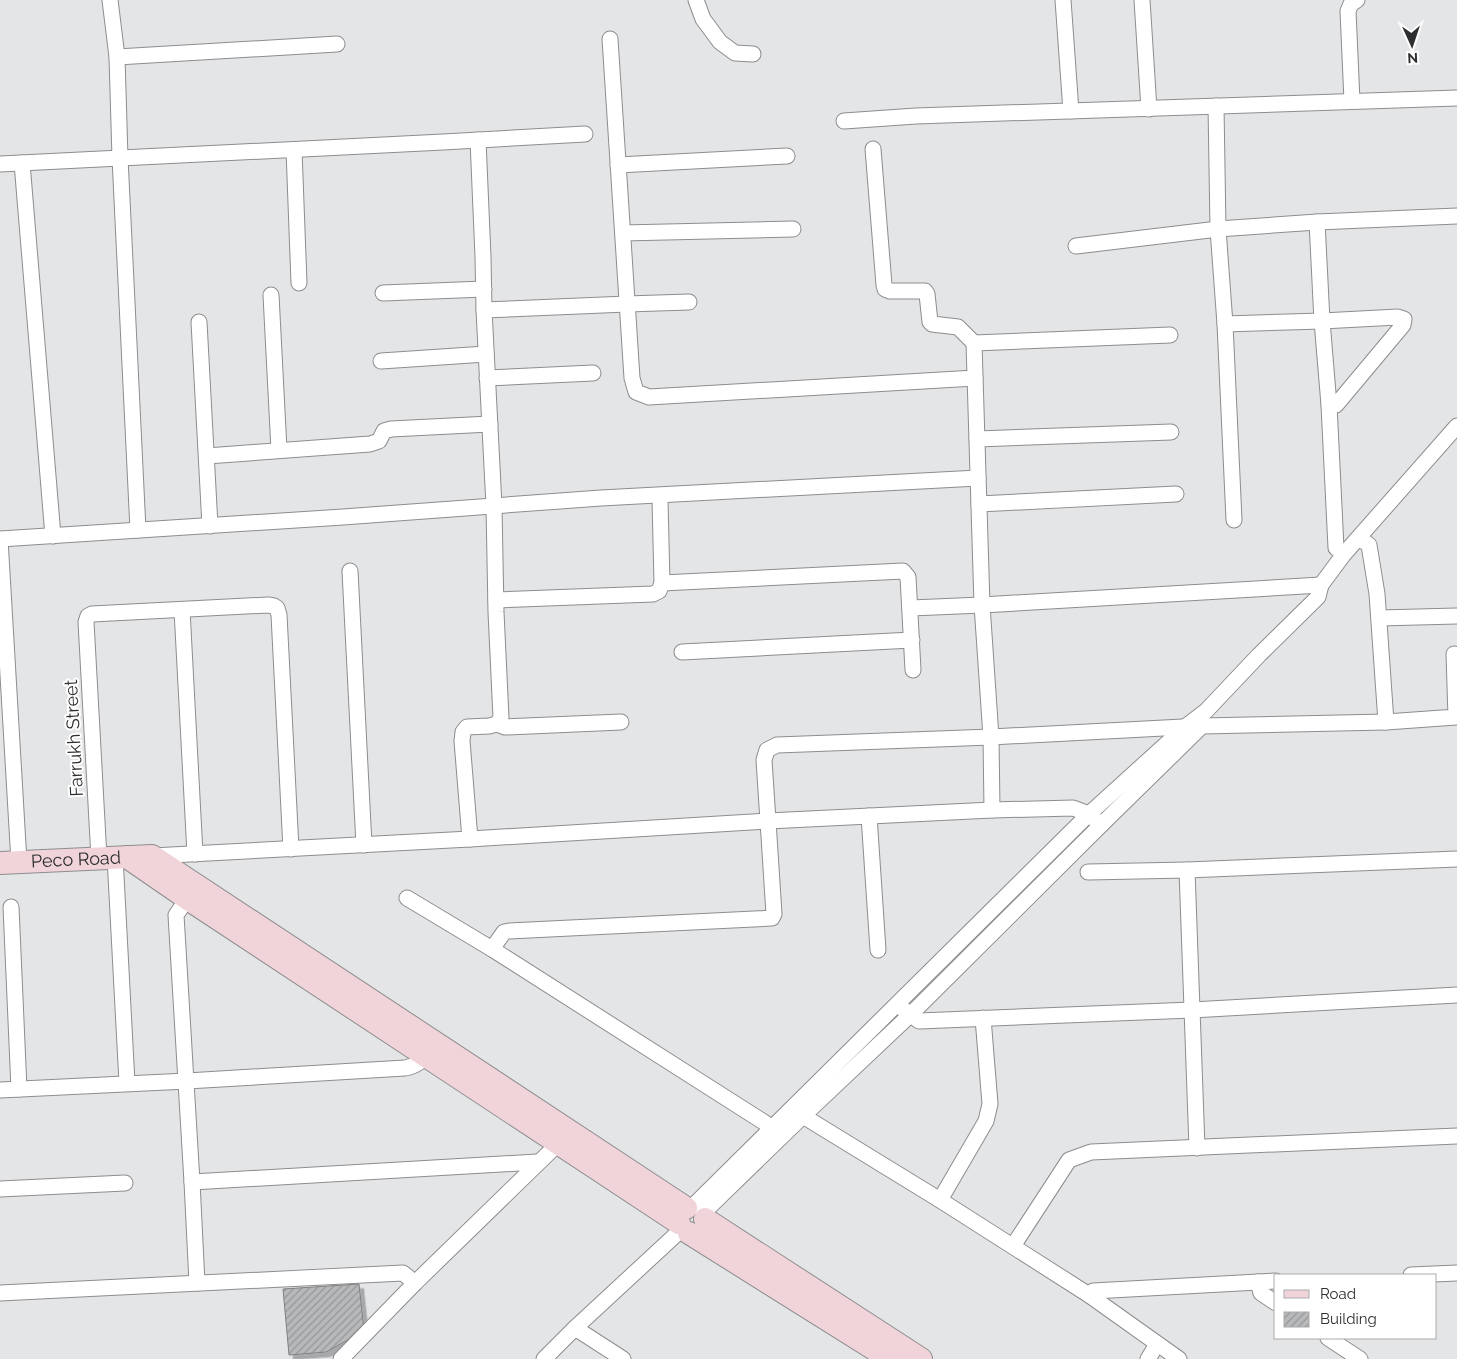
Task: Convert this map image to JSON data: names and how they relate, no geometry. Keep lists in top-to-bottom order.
{
  "streets": {
    "street": ["Farrukh Street", "Peco Road"]
  },
  "crossings": [
    ["Farrukh Street", "Peco Road"]
  ],
  "legend": ["Road", "Building"],
  "north": "bottom"
}
